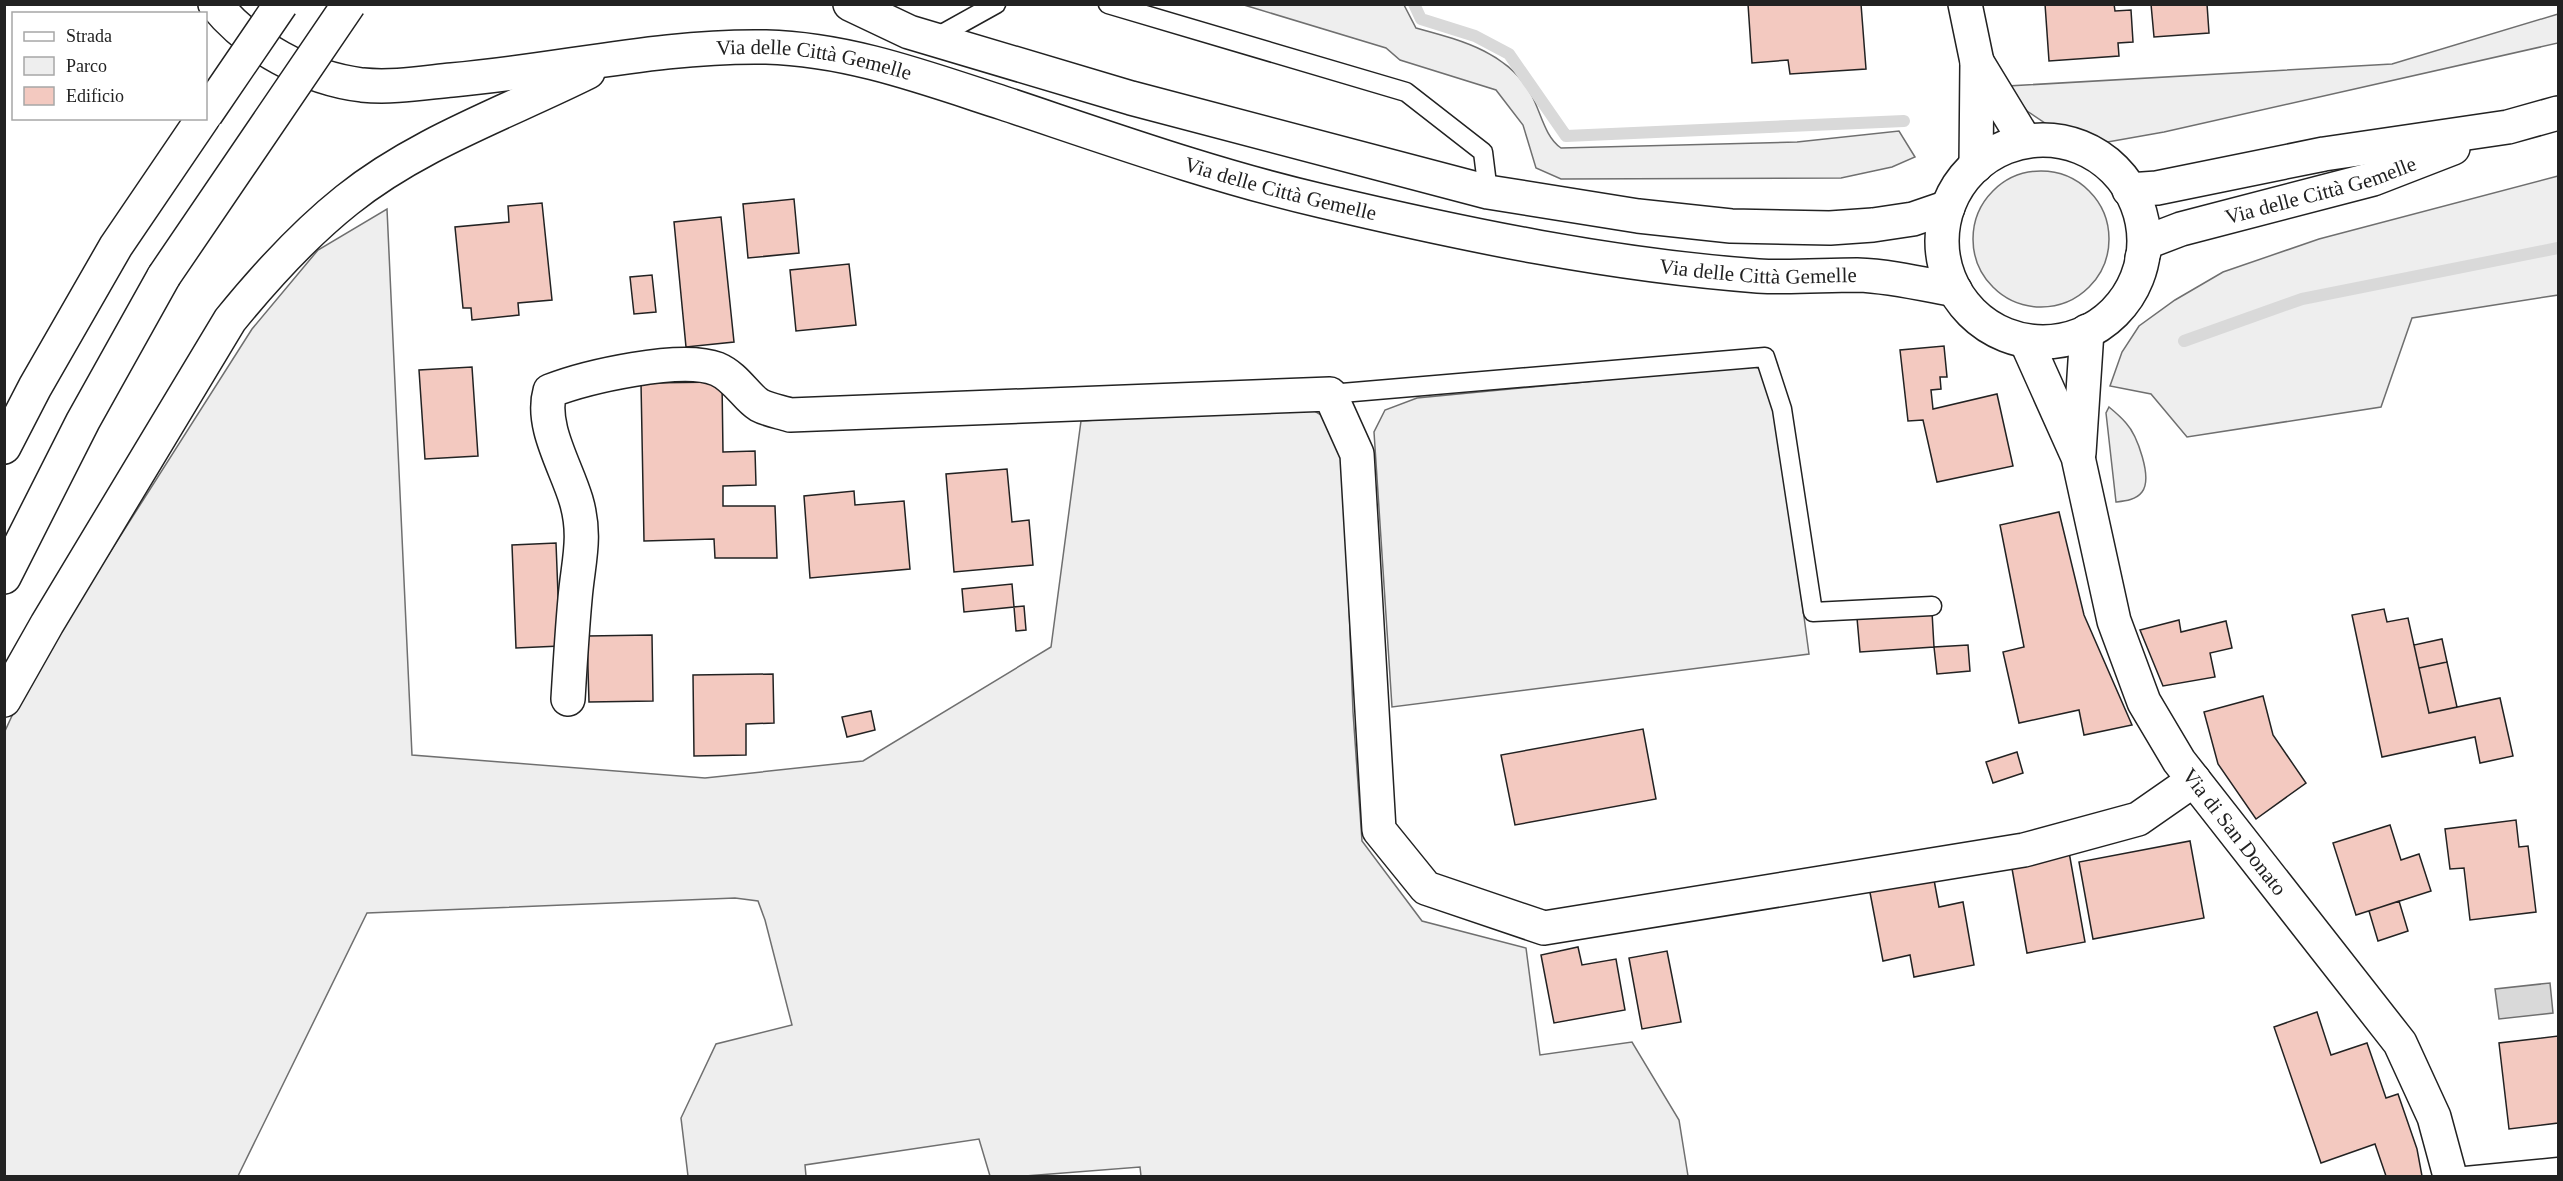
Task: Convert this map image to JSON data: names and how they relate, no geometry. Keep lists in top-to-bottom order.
{
  "streets": {
    "main road": ["Via delle Città Gemelle", "Via di San Donato"]
  },
  "crossings": [
    ["Via delle Città Gemelle", "Via di San Donato"]
  ],
  "legend": ["Strada", "Parco", "Edificio"]
}
